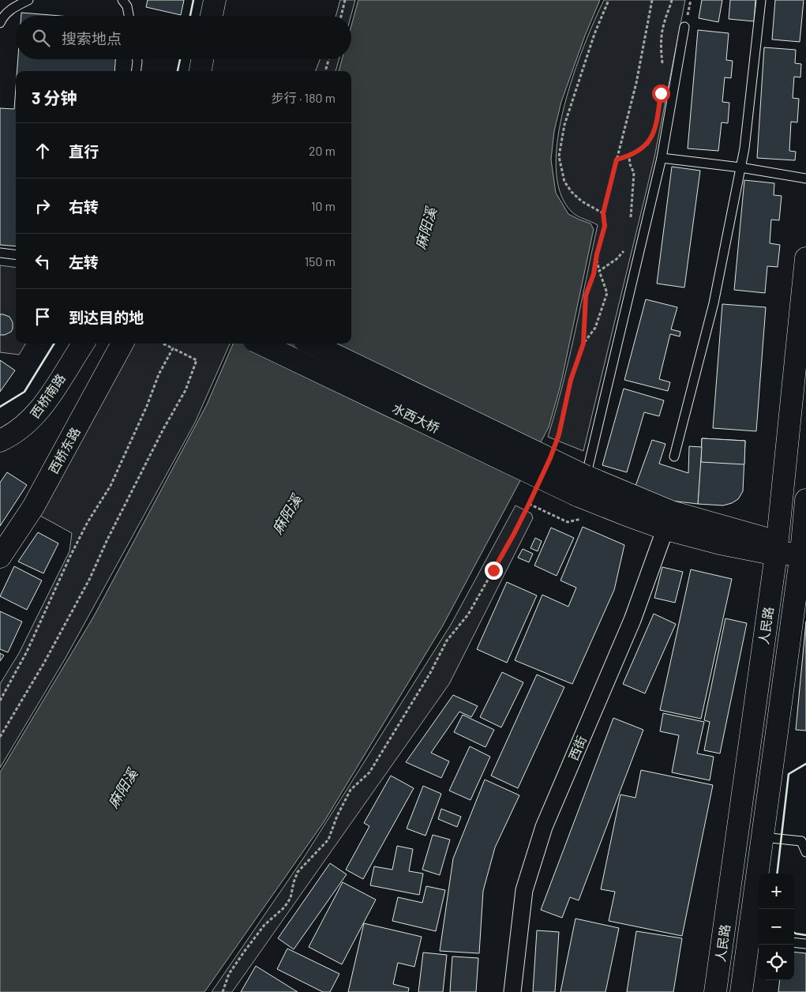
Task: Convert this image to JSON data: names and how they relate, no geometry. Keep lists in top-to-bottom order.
{
  "streets": {
    "main road": [
      "西桥南路",
      "水西大桥",
      "西桥东路",
      "人民路"
    ],
    "street": ["西街"]
  },
  "water": ["麻阳溪"],
  "page": {
    "search": "搜索地点",
    "heading": ["3 分钟", "步行 · 180 m"],
    "list": [
      ["直行", "20 m"],
      ["右转", "10 m"],
      ["左转", "150 m"],
      "到达目的地"
    ],
    "map_buttons": ["+", "−"]
  }
}
